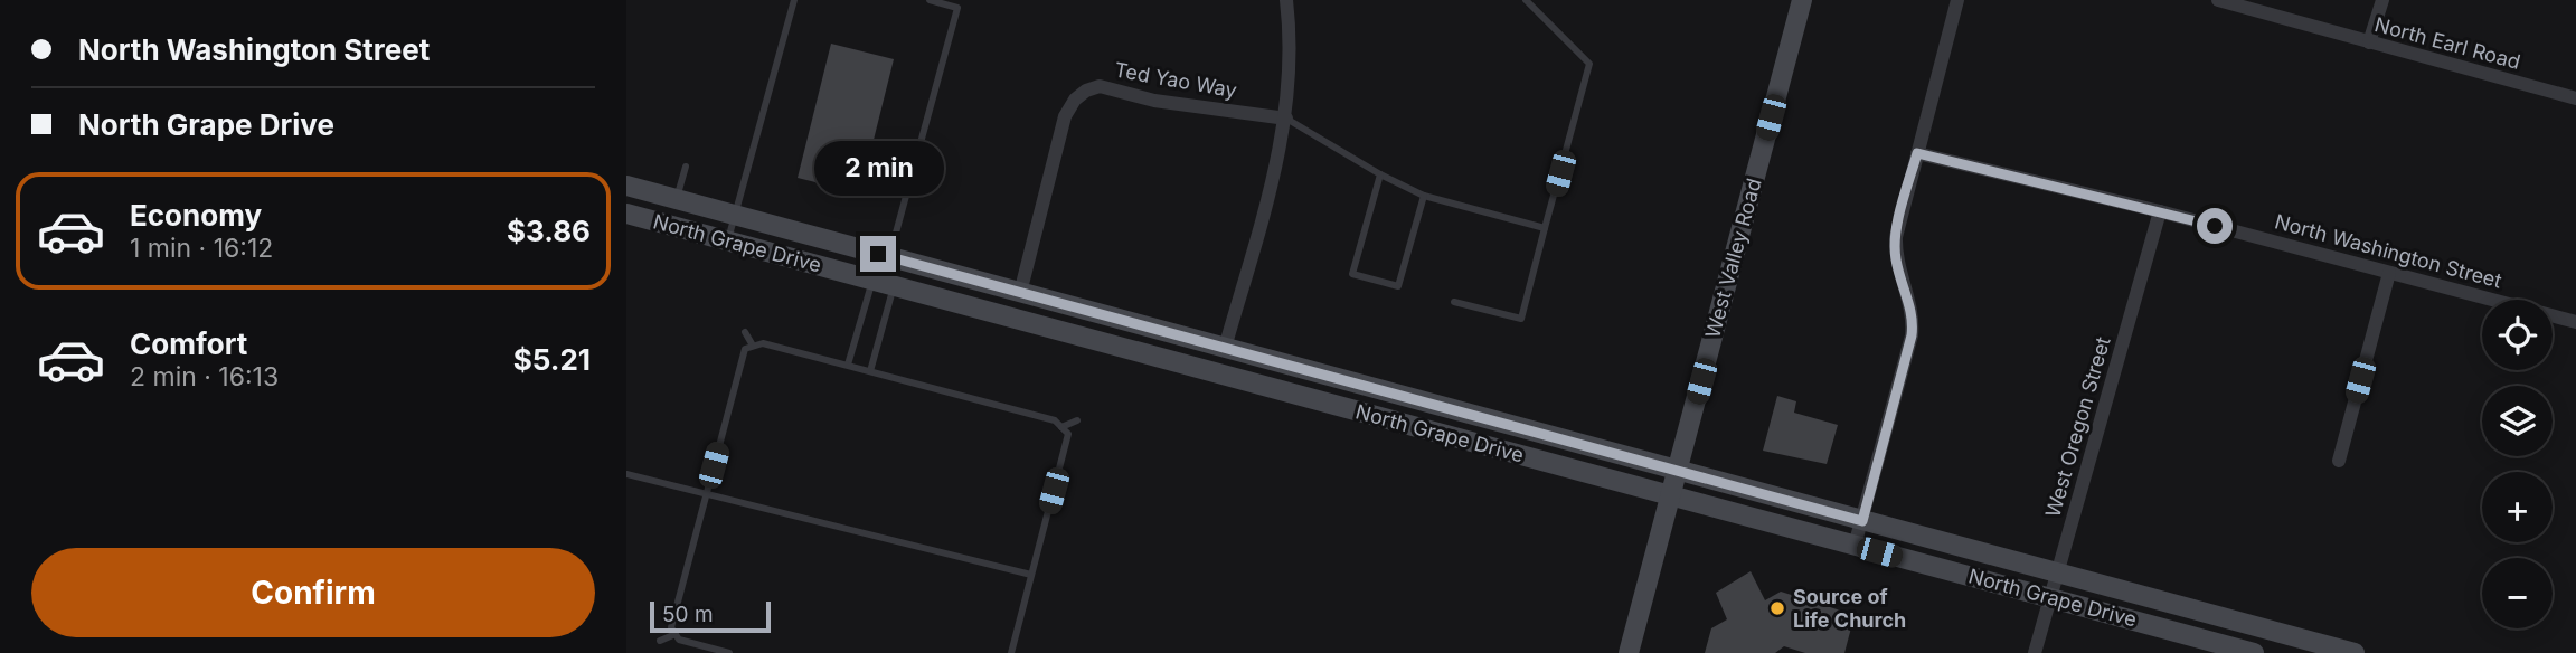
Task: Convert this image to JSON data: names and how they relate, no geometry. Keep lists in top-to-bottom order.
{
  "streets": {
    "main road": ["North Grape Drive", "West Valley Road"],
    "street": [
      "North Earl Road",
      "Ted Yao Way",
      "North Washington Street",
      "West Oregon Street"
    ]
  },
  "crossings": [
    ["Ted Yao Way", "North Grape Drive"],
    ["North Grape Drive", "West Valley Road"],
    ["North Grape Drive", "West Oregon Street"],
    ["North Washington Street", "West Oregon Street"]
  ],
  "places": ["Source of Life Church"],
  "scale_bar": "50 m",
  "page": {
    "banner": ["North Washington Street", "North Grape Drive"],
    "bubble": "2 min",
    "list": [
      {
        "name": "Economy",
        "note": "1 min · 16:12",
        "value": "$3.86"
      },
      {
        "name": "Comfort",
        "note": "2 min · 16:13",
        "value": "$5.21"
      }
    ],
    "map_buttons": ["+", "−"],
    "buttons": "Confirm",
    "scale": "50 m"
  }
}
